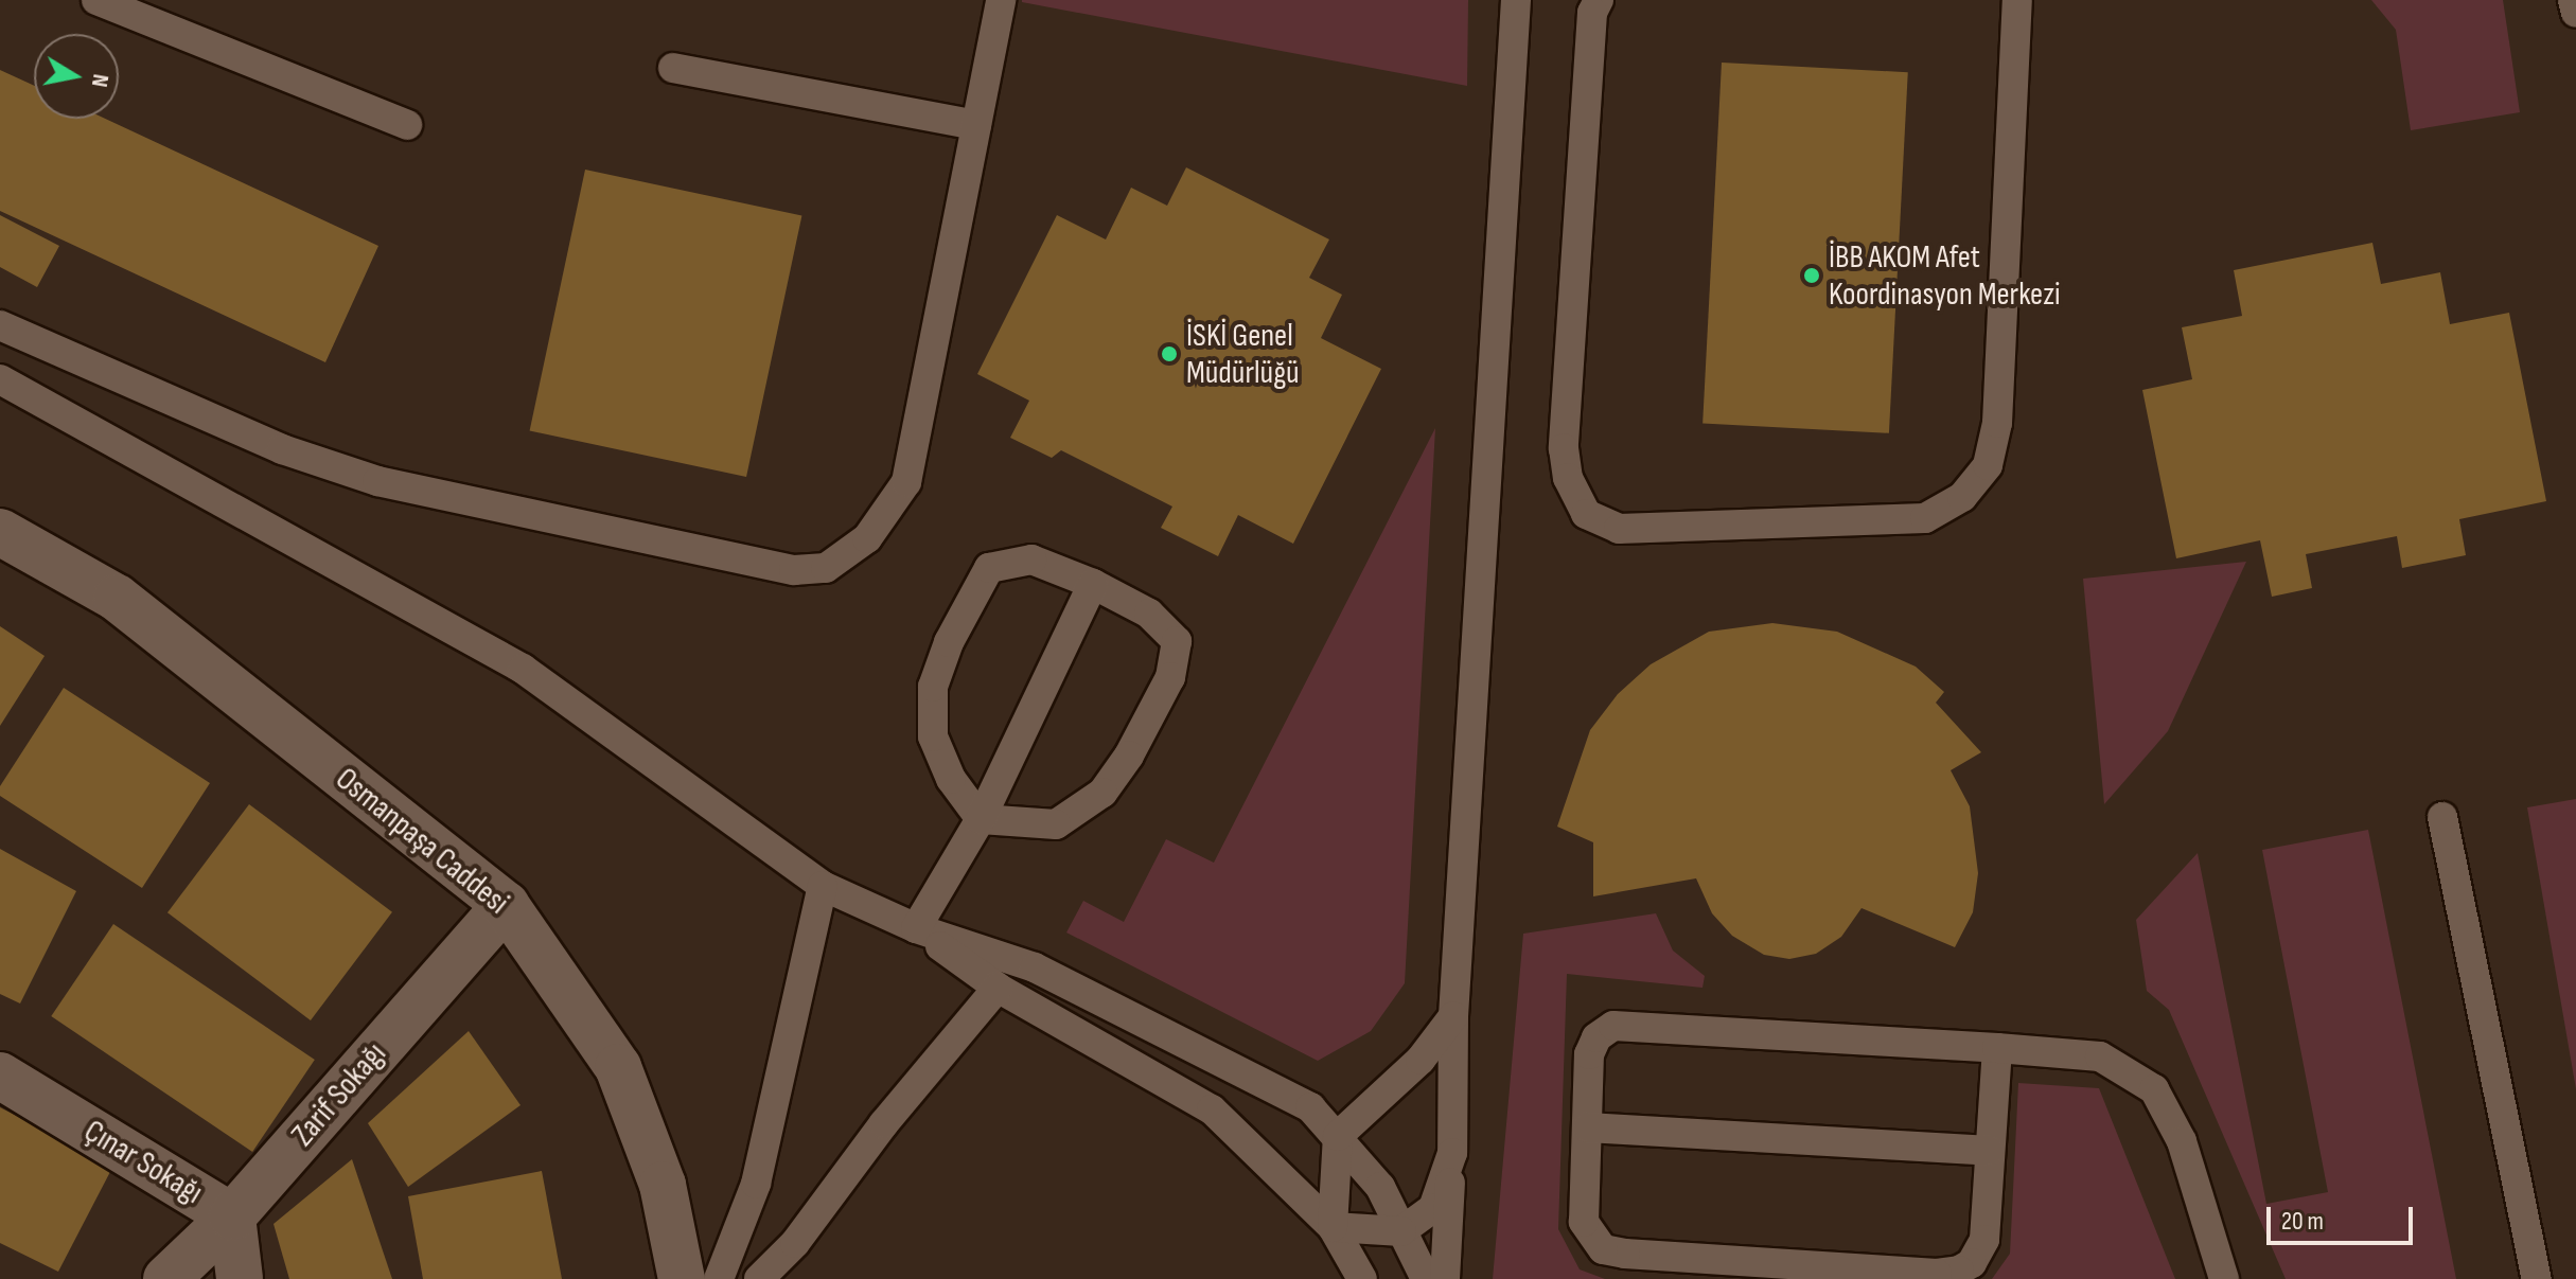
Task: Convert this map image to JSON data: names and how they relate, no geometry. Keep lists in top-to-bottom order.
{
  "streets": {
    "main road": ["Osmanpaşa Caddesi", "Zarif Sokağı", "Çınar Sokağı"]
  },
  "crossings": [
    ["Osmanpaşa Caddesi", "Zarif Sokağı"],
    ["Zarif Sokağı", "Çınar Sokağı"]
  ],
  "places": ["İBB AKOM Afet Koordinasyon Merkezi", "İSKİ Genel Müdürlüğü"],
  "scale_bar": "20 m",
  "north": "right"
}
